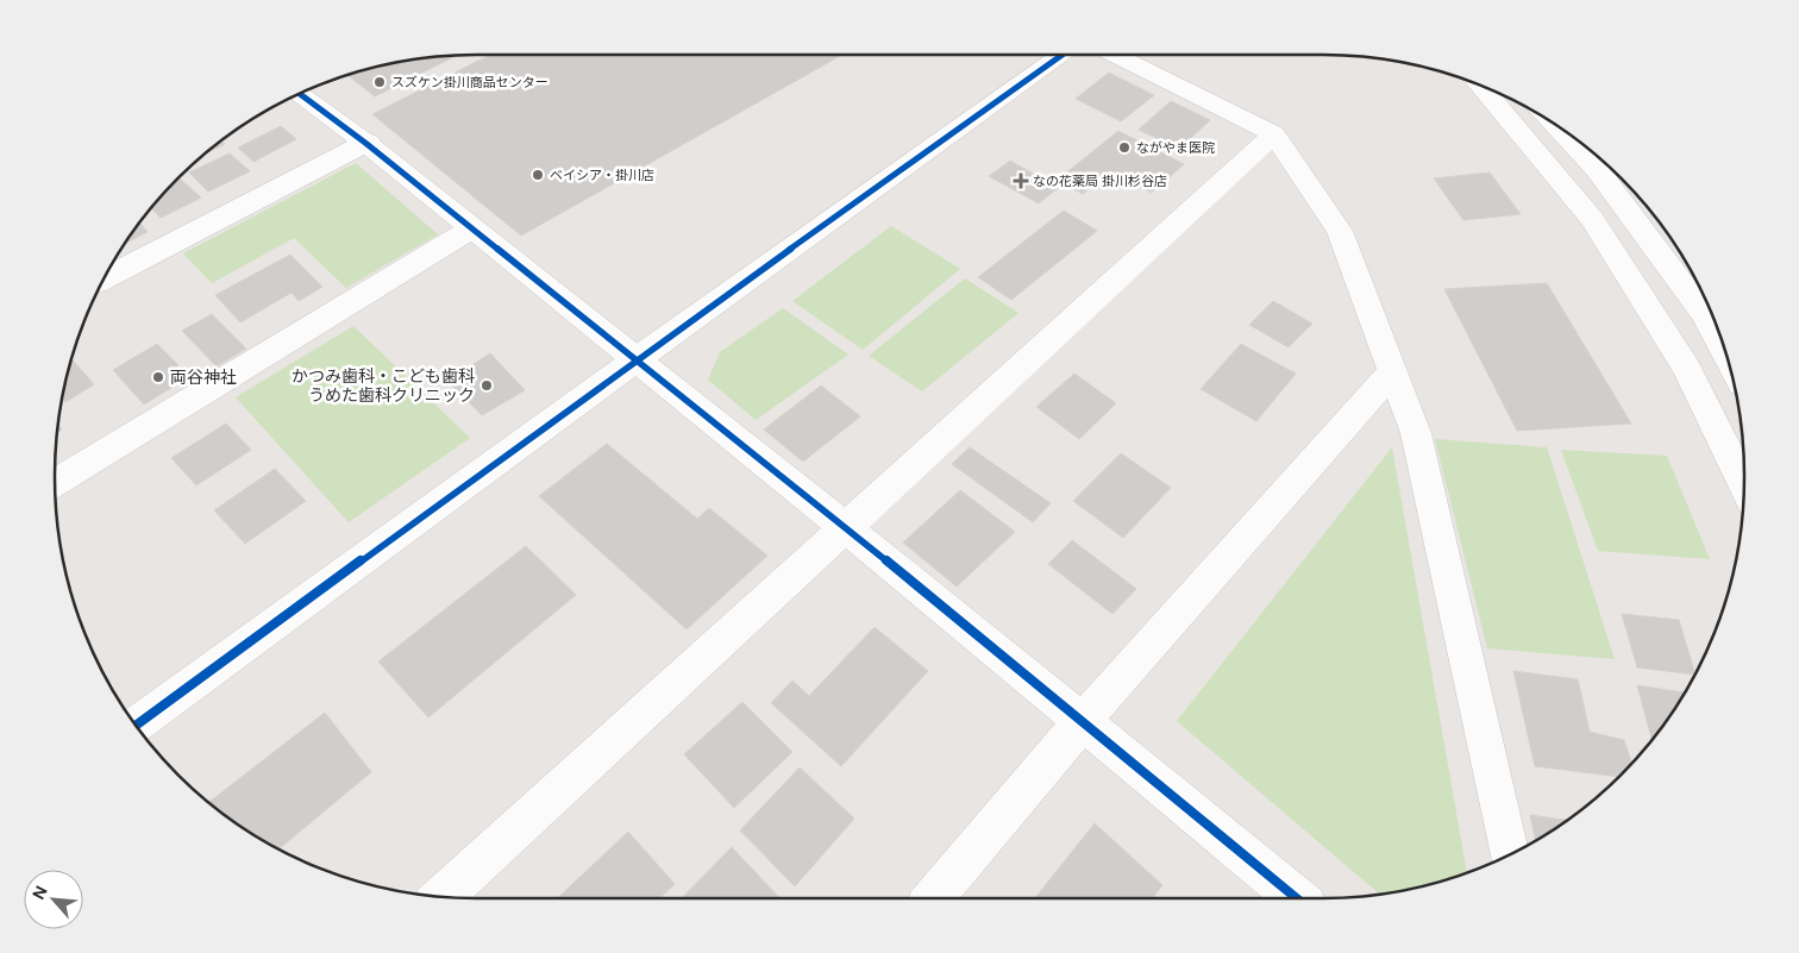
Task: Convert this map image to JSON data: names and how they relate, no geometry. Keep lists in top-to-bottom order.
{
  "places": {
    "other": [
      "スズケン掛川商品センター",
      "ながやま医院",
      "ベイシア・掛川店",
      "両谷神社",
      "かつみ歯科・こども歯科 うめた歯科クリニック"
    ],
    "health": ["なの花薬局 掛川杉谷店"]
  },
  "north": "top left"
}
